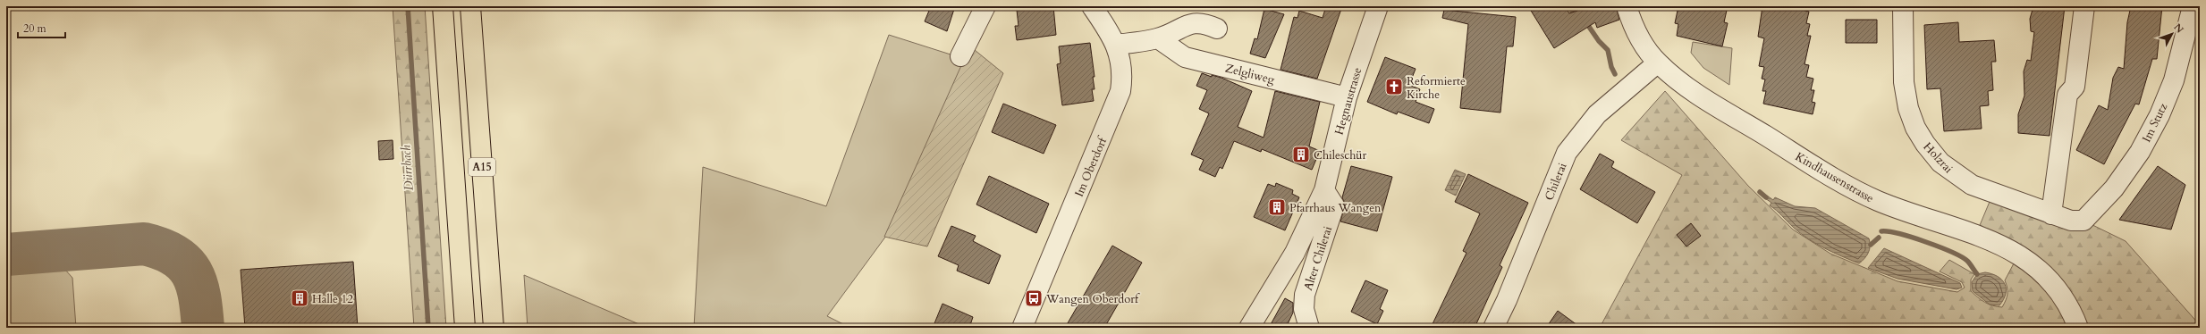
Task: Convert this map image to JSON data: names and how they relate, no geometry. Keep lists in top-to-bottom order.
{
  "streets": {
    "highway": ["A15"],
    "street": [
      "Zelgliweg",
      "Hegnaustrasse",
      "Im Stutz",
      "Holzrai",
      "Im Oberdorf",
      "Kindhausenstrasse",
      "Chilerai",
      "Alter Chilerai"
    ]
  },
  "crossings": [
    ["Zelgliweg", "Hegnaustrasse"],
    ["Hegnaustrasse", "Alter Chilerai"],
    ["Im Stutz", "Holzrai"],
    ["Kindhausenstrasse", "Chilerai"]
  ],
  "water": ["Dürrbach"],
  "places": {
    "church": ["Reformierte Kirche"],
    "building": ["Chileschür", "Pfarrhaus Wangen", "Halle 12"],
    "bus stop": ["Wangen Oberdorf"]
  },
  "scale_bar": "20 m",
  "north": "top right"
}
